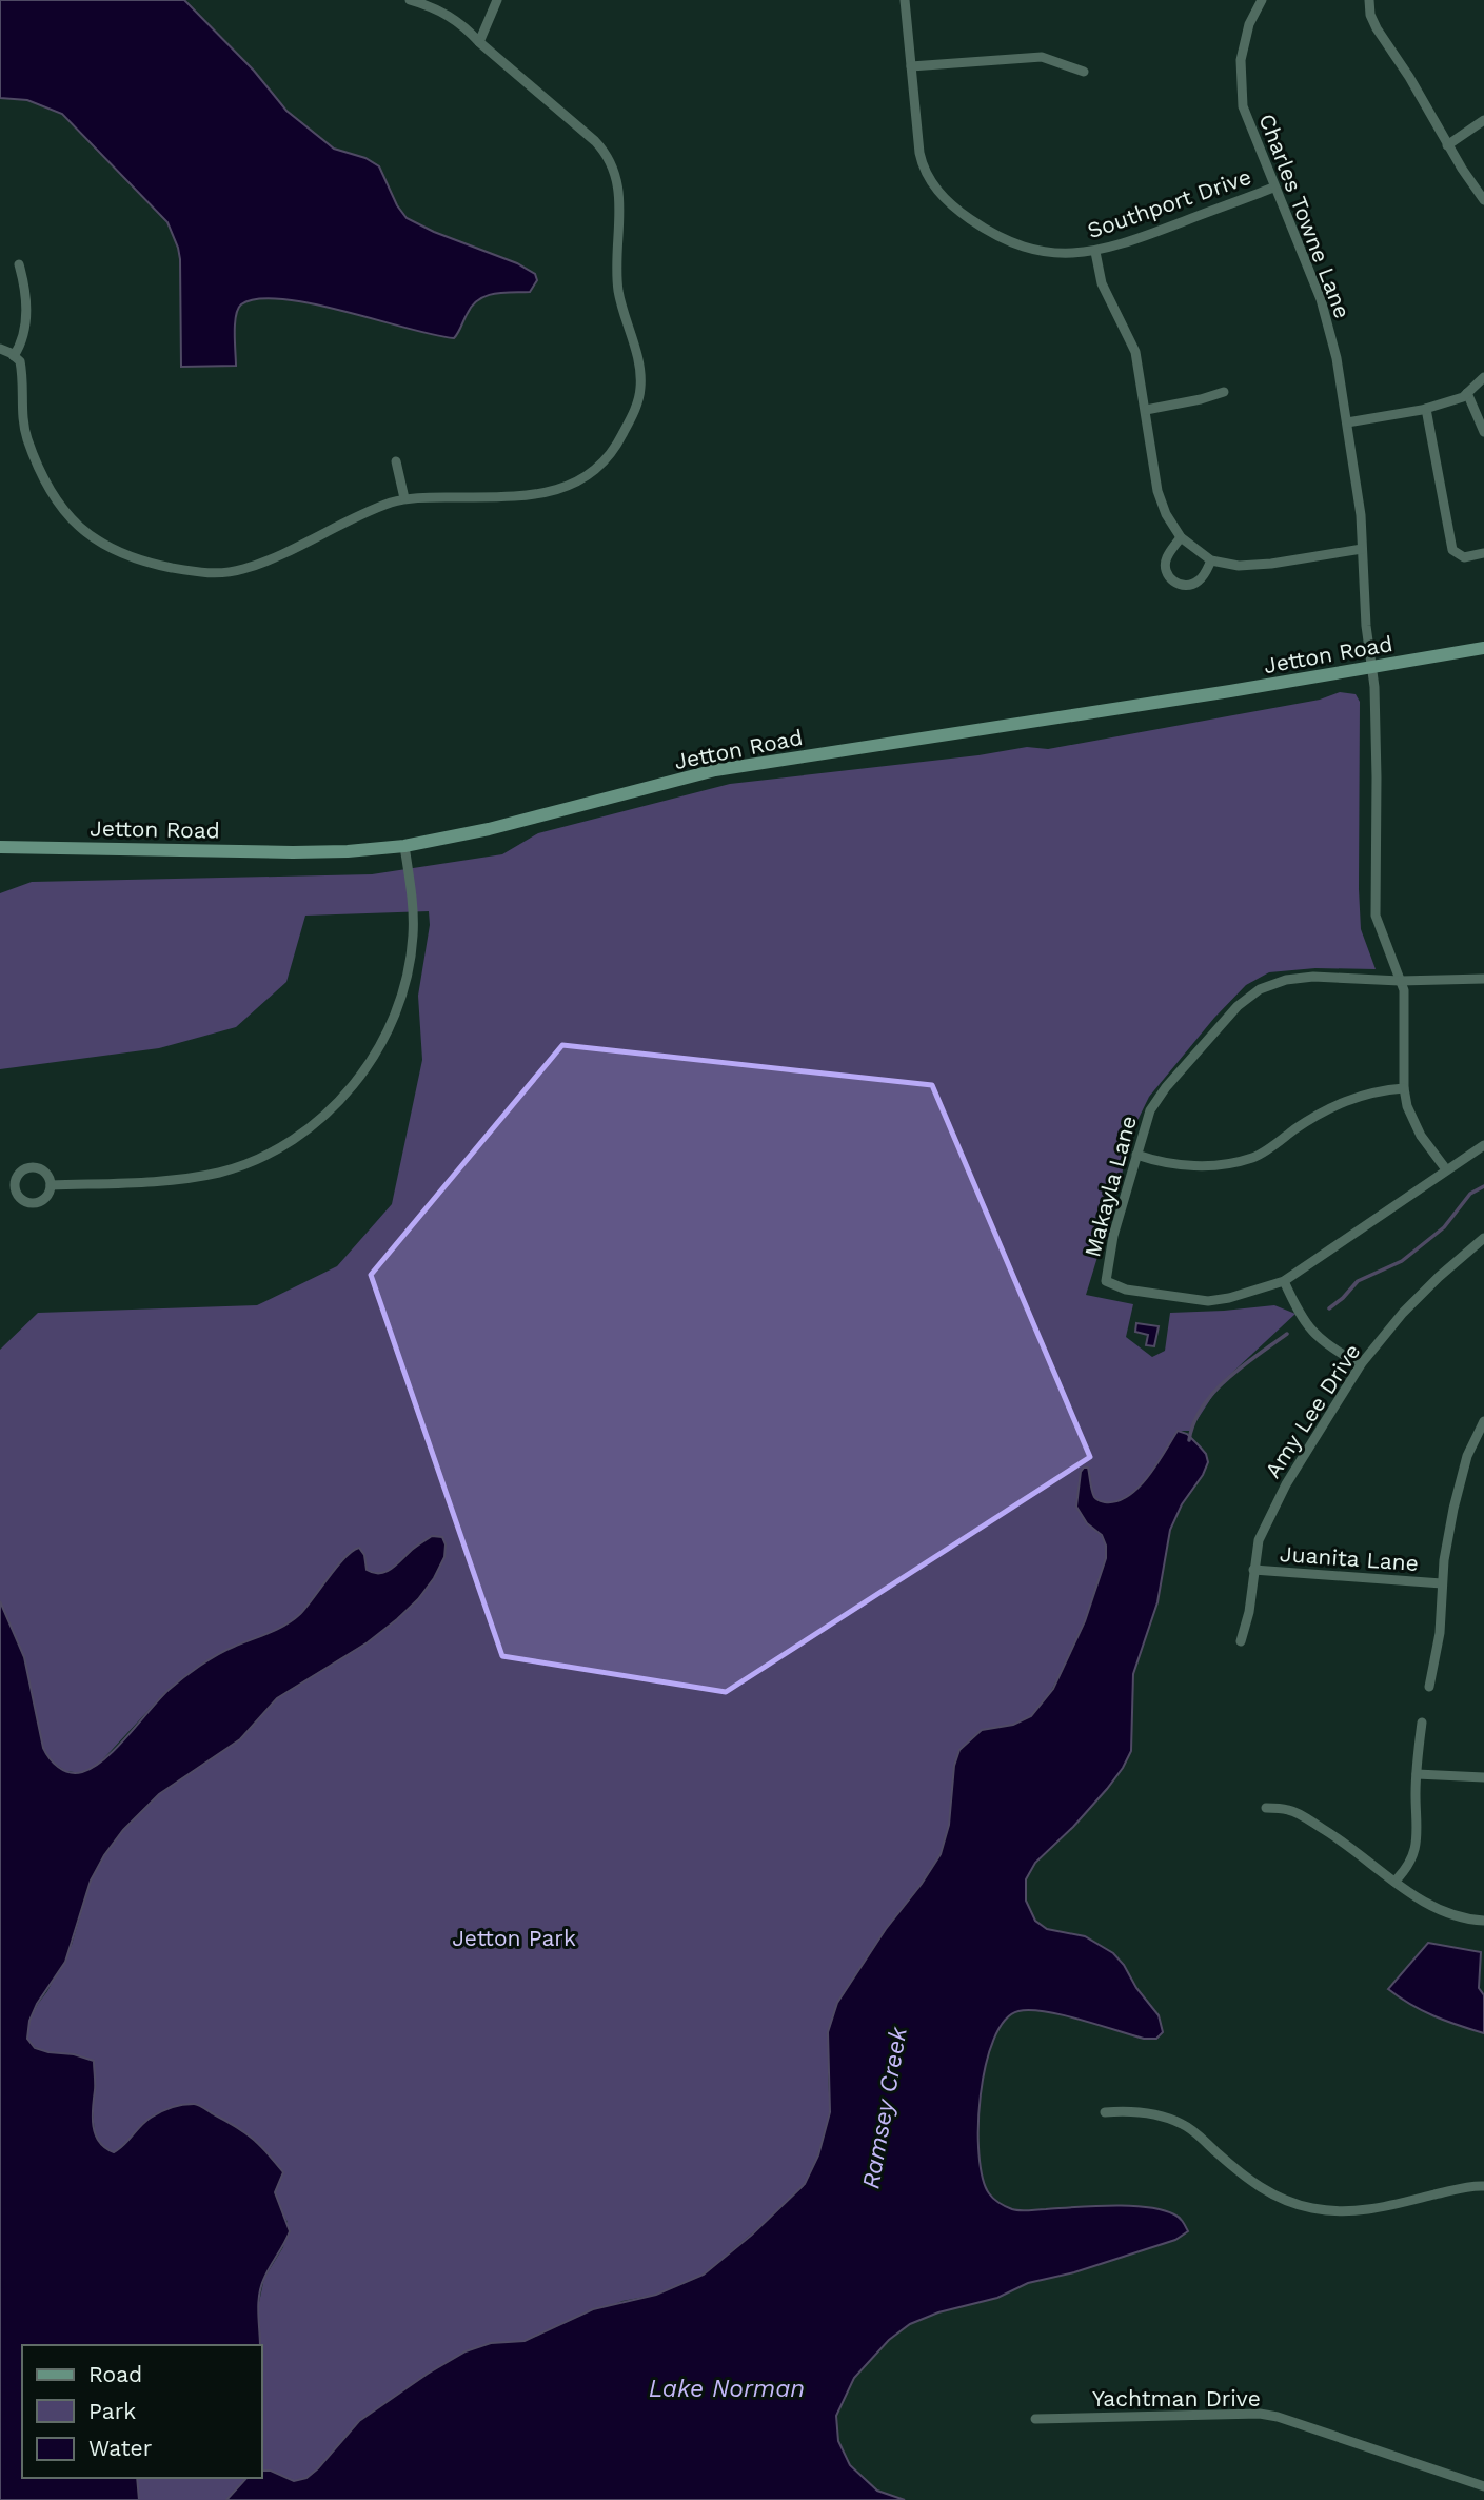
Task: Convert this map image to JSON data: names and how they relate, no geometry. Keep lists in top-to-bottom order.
{
  "streets": {
    "street": [
      "Southport Drive",
      "Charles Towne Lane",
      "Jetton Road",
      "Makayla Lane",
      "Amy Lee Drive",
      "Juanita Lane",
      "Yachtman Drive"
    ]
  },
  "crossings": [
    ["Southport Drive", "Charles Towne Lane"],
    ["Charles Towne Lane", "Jetton Road"],
    ["Charles Towne Lane", "Makayla Lane"],
    ["Amy Lee Drive", "Juanita Lane"]
  ],
  "water": ["Ramsey Creek", "Lake Norman"],
  "parks": ["Jetton Park"],
  "legend": ["Road", "Park", "Water"]
}
